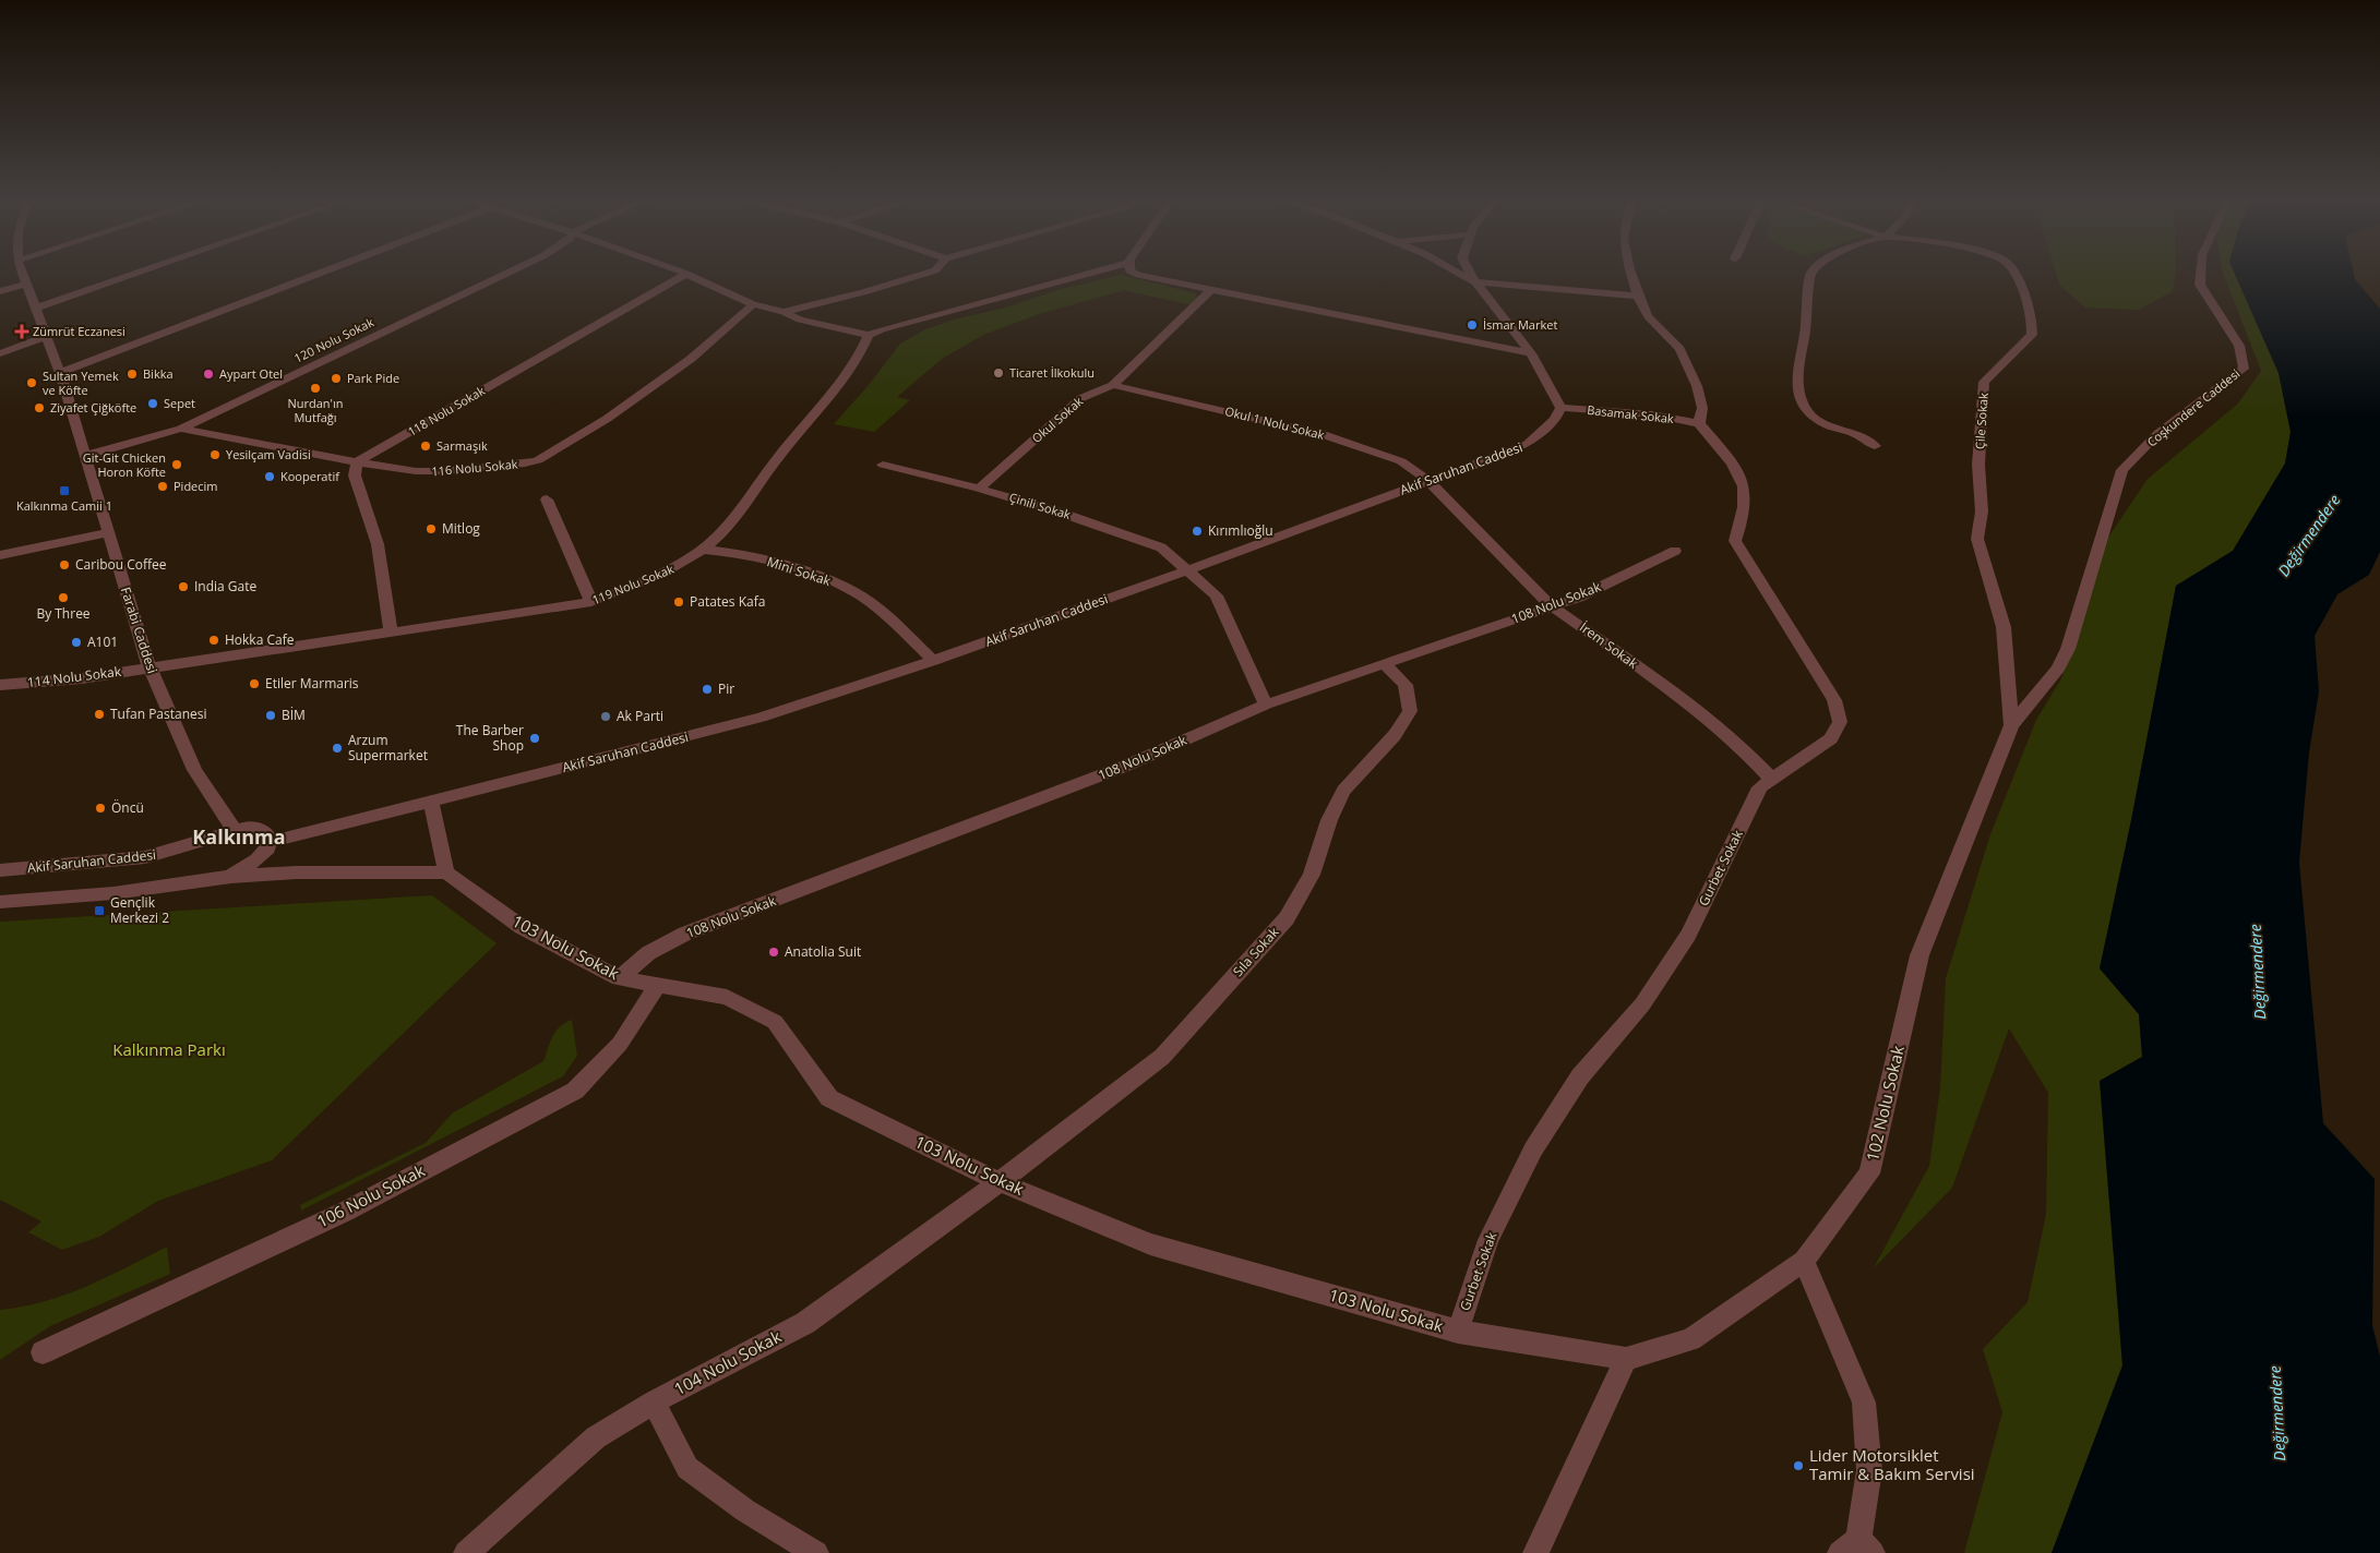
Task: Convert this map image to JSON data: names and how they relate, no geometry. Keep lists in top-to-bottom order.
{
  "streets": {
    "street": [
      "120 Nolu Sokak",
      "Coşkundere Caddesi",
      "118 Nolu Sokak",
      "Basamak Sokak",
      "Okul Sokak",
      "Çile Sokak",
      "Okul 1 Nolu Sokak",
      "116 Nolu Sokak",
      "Akif Saruhan Caddesi",
      "Çinili Sokak",
      "Mini Sokak",
      "119 Nolu Sokak",
      "108 Nolu Sokak",
      "Farabi Caddesi",
      "İrem Sokak",
      "114 Nolu Sokak",
      "Gurbet Sokak",
      "103 Nolu Sokak",
      "Sıla Sokak",
      "102 Nolu Sokak",
      "106 Nolu Sokak",
      "104 Nolu Sokak"
    ]
  },
  "crossings": [
    ["120 Nolu Sokak", "116 Nolu Sokak"],
    ["120 Nolu Sokak", "Farabi Caddesi"],
    ["Coşkundere Caddesi", "102 Nolu Sokak"],
    ["118 Nolu Sokak", "116 Nolu Sokak"],
    ["Basamak Sokak", "Akif Saruhan Caddesi"],
    ["Basamak Sokak", "Gurbet Sokak"],
    ["Okul Sokak", "Okul 1 Nolu Sokak"],
    ["Okul Sokak", "Çinili Sokak"],
    ["Çile Sokak", "102 Nolu Sokak"],
    ["Okul 1 Nolu Sokak", "Akif Saruhan Caddesi"],
    ["Okul 1 Nolu Sokak", "İrem Sokak"],
    ["Akif Saruhan Caddesi", "Çinili Sokak"],
    ["Akif Saruhan Caddesi", "Mini Sokak"],
    ["Akif Saruhan Caddesi", "Farabi Caddesi"],
    ["Akif Saruhan Caddesi", "İrem Sokak"],
    ["Çinili Sokak", "108 Nolu Sokak"],
    ["Mini Sokak", "119 Nolu Sokak"],
    ["119 Nolu Sokak", "Farabi Caddesi"],
    ["119 Nolu Sokak", "114 Nolu Sokak"],
    ["108 Nolu Sokak", "İrem Sokak"],
    ["108 Nolu Sokak", "103 Nolu Sokak"],
    ["108 Nolu Sokak", "Sıla Sokak"],
    ["Farabi Caddesi", "114 Nolu Sokak"],
    ["İrem Sokak", "Gurbet Sokak"],
    ["Gurbet Sokak", "103 Nolu Sokak"],
    ["103 Nolu Sokak", "Sıla Sokak"],
    ["103 Nolu Sokak", "102 Nolu Sokak"],
    ["103 Nolu Sokak", "106 Nolu Sokak"],
    ["103 Nolu Sokak", "104 Nolu Sokak"],
    ["Sıla Sokak", "104 Nolu Sokak"]
  ],
  "districts": ["Kalkınma"],
  "water": ["Değirmendere"],
  "parks": ["Kalkınma Parkı"],
  "places": {
    "other": [
      "İsmar Market",
      "Ticaret İlkokulu",
      "Bikka",
      "Aypart Otel",
      "Park Pide",
      "Sultan Yemek ve Köfte",
      "Nurdan'ın Mutfağı",
      "Sepet",
      "Ziyafet Çiğköfte",
      "Sarmaşık",
      "Yesilçam Vadisi",
      "Git-Git Chicken Horon Köfte",
      "Kooperatif",
      "Pidecim",
      "Mitlog",
      "Kırımlıoğlu",
      "Caribou Coffee",
      "India Gate",
      "By Three",
      "Patates Kafa",
      "Hokka Cafe",
      "A101",
      "Etiler Marmaris",
      "Pir",
      "Tufan Pastanesi",
      "BİM",
      "Ak Parti",
      "The Barber Shop",
      "Arzum Supermarket",
      "Öncü",
      "Anatolia Suit",
      "Lider Motorsiklet Tamir & Bakım Servisi"
    ],
    "health": ["Zümrüt Eczanesi"],
    "transit": ["Kalkınma Camii 1", "Gençlik Merkezi 2"]
  }
}
